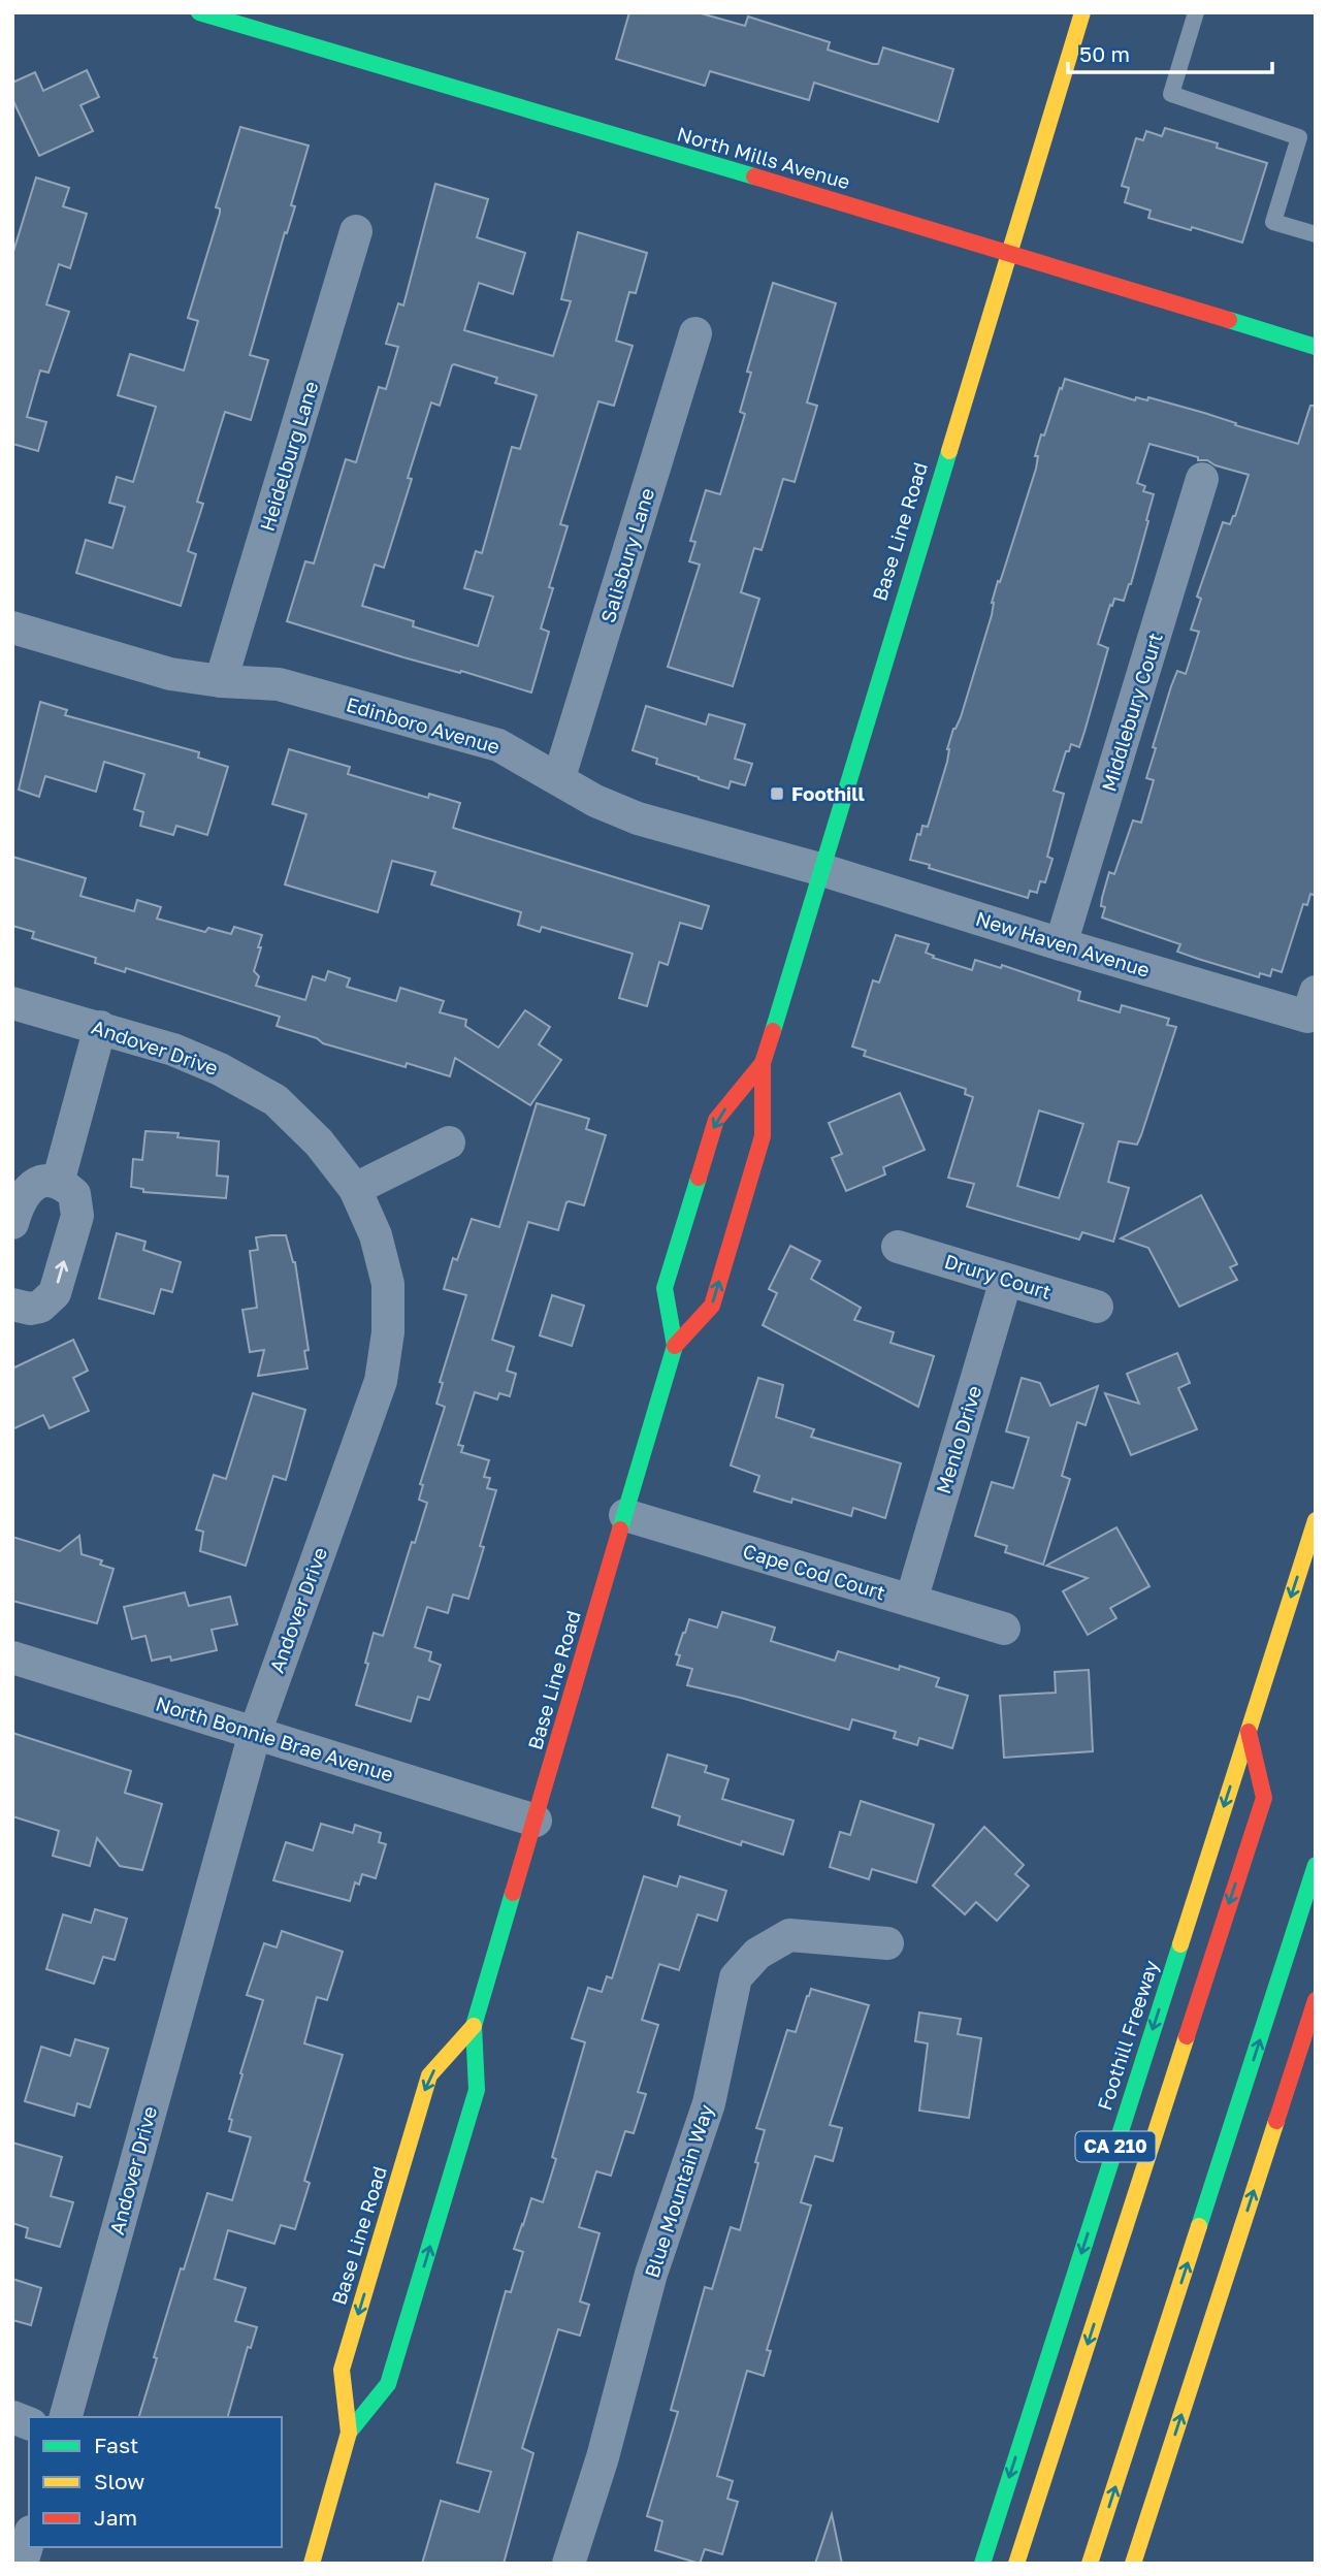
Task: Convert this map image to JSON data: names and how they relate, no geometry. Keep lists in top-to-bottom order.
{
  "streets": {
    "main road": [
      "North Mills Avenue",
      "Base Line Road",
      "Foothill Freeway",
      "CA 210"
    ],
    "street": [
      "Heidelburg Lane",
      "Salisbury Lane",
      "Middlebury Court",
      "Edinboro Avenue",
      "New Haven Avenue",
      "Andover Drive",
      "Drury Court",
      "Menlo Drive",
      "Cape Cod Court",
      "North Bonnie Brae Avenue",
      "Blue Mountain Way"
    ]
  },
  "crossings": [
    ["North Mills Avenue", "Base Line Road"],
    ["Heidelburg Lane", "Edinboro Avenue"],
    ["Base Line Road", "Edinboro Avenue"],
    ["Base Line Road", "New Haven Avenue"],
    ["Base Line Road", "Cape Cod Court"],
    ["Base Line Road", "North Bonnie Brae Avenue"],
    ["Salisbury Lane", "Edinboro Avenue"],
    ["Middlebury Court", "New Haven Avenue"],
    ["Edinboro Avenue", "New Haven Avenue"],
    ["Andover Drive", "North Bonnie Brae Avenue"],
    ["Drury Court", "Menlo Drive"],
    ["Menlo Drive", "Cape Cod Court"]
  ],
  "places": {
    "transit": ["Foothill"]
  },
  "legend": ["Fast", "Slow", "Jam"],
  "scale_bar": "50 m"
}
